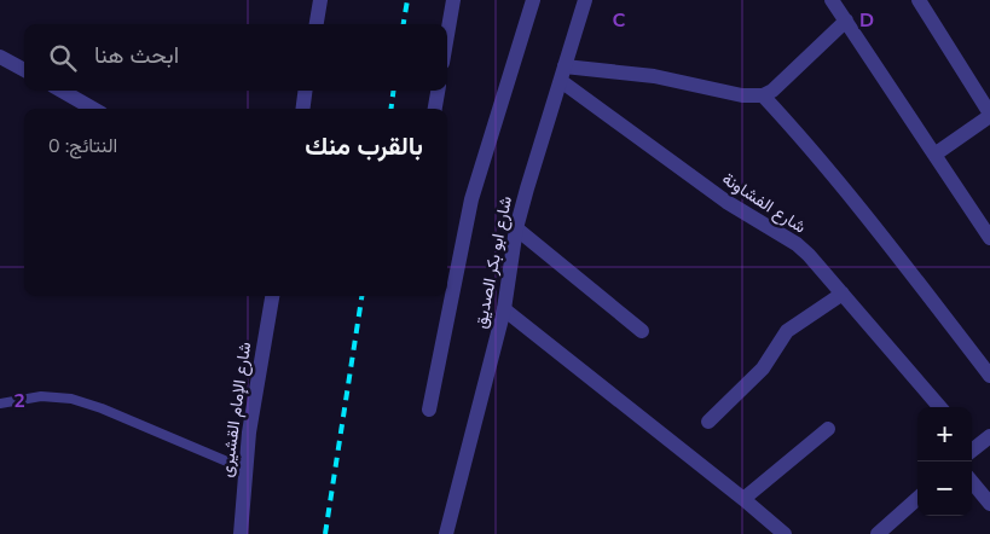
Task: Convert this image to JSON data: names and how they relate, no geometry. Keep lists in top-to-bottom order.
{
  "streets": {
    "street": ["شارع الفشاونة", "شارع ابو بكر الصديق", "شارع الإمام القشيرى"]
  },
  "crossings": [
    ["شارع الفشاونة", "شارع ابو بكر الصديق"]
  ],
  "page": {
    "search": "ابحث هنا",
    "heading": ["بالقرب منك", "النتائج: 0"],
    "map_buttons": ["+", "−"]
  },
  "grid": {
    "columns": ["C", "D"],
    "rows": ["2"]
  }
}
